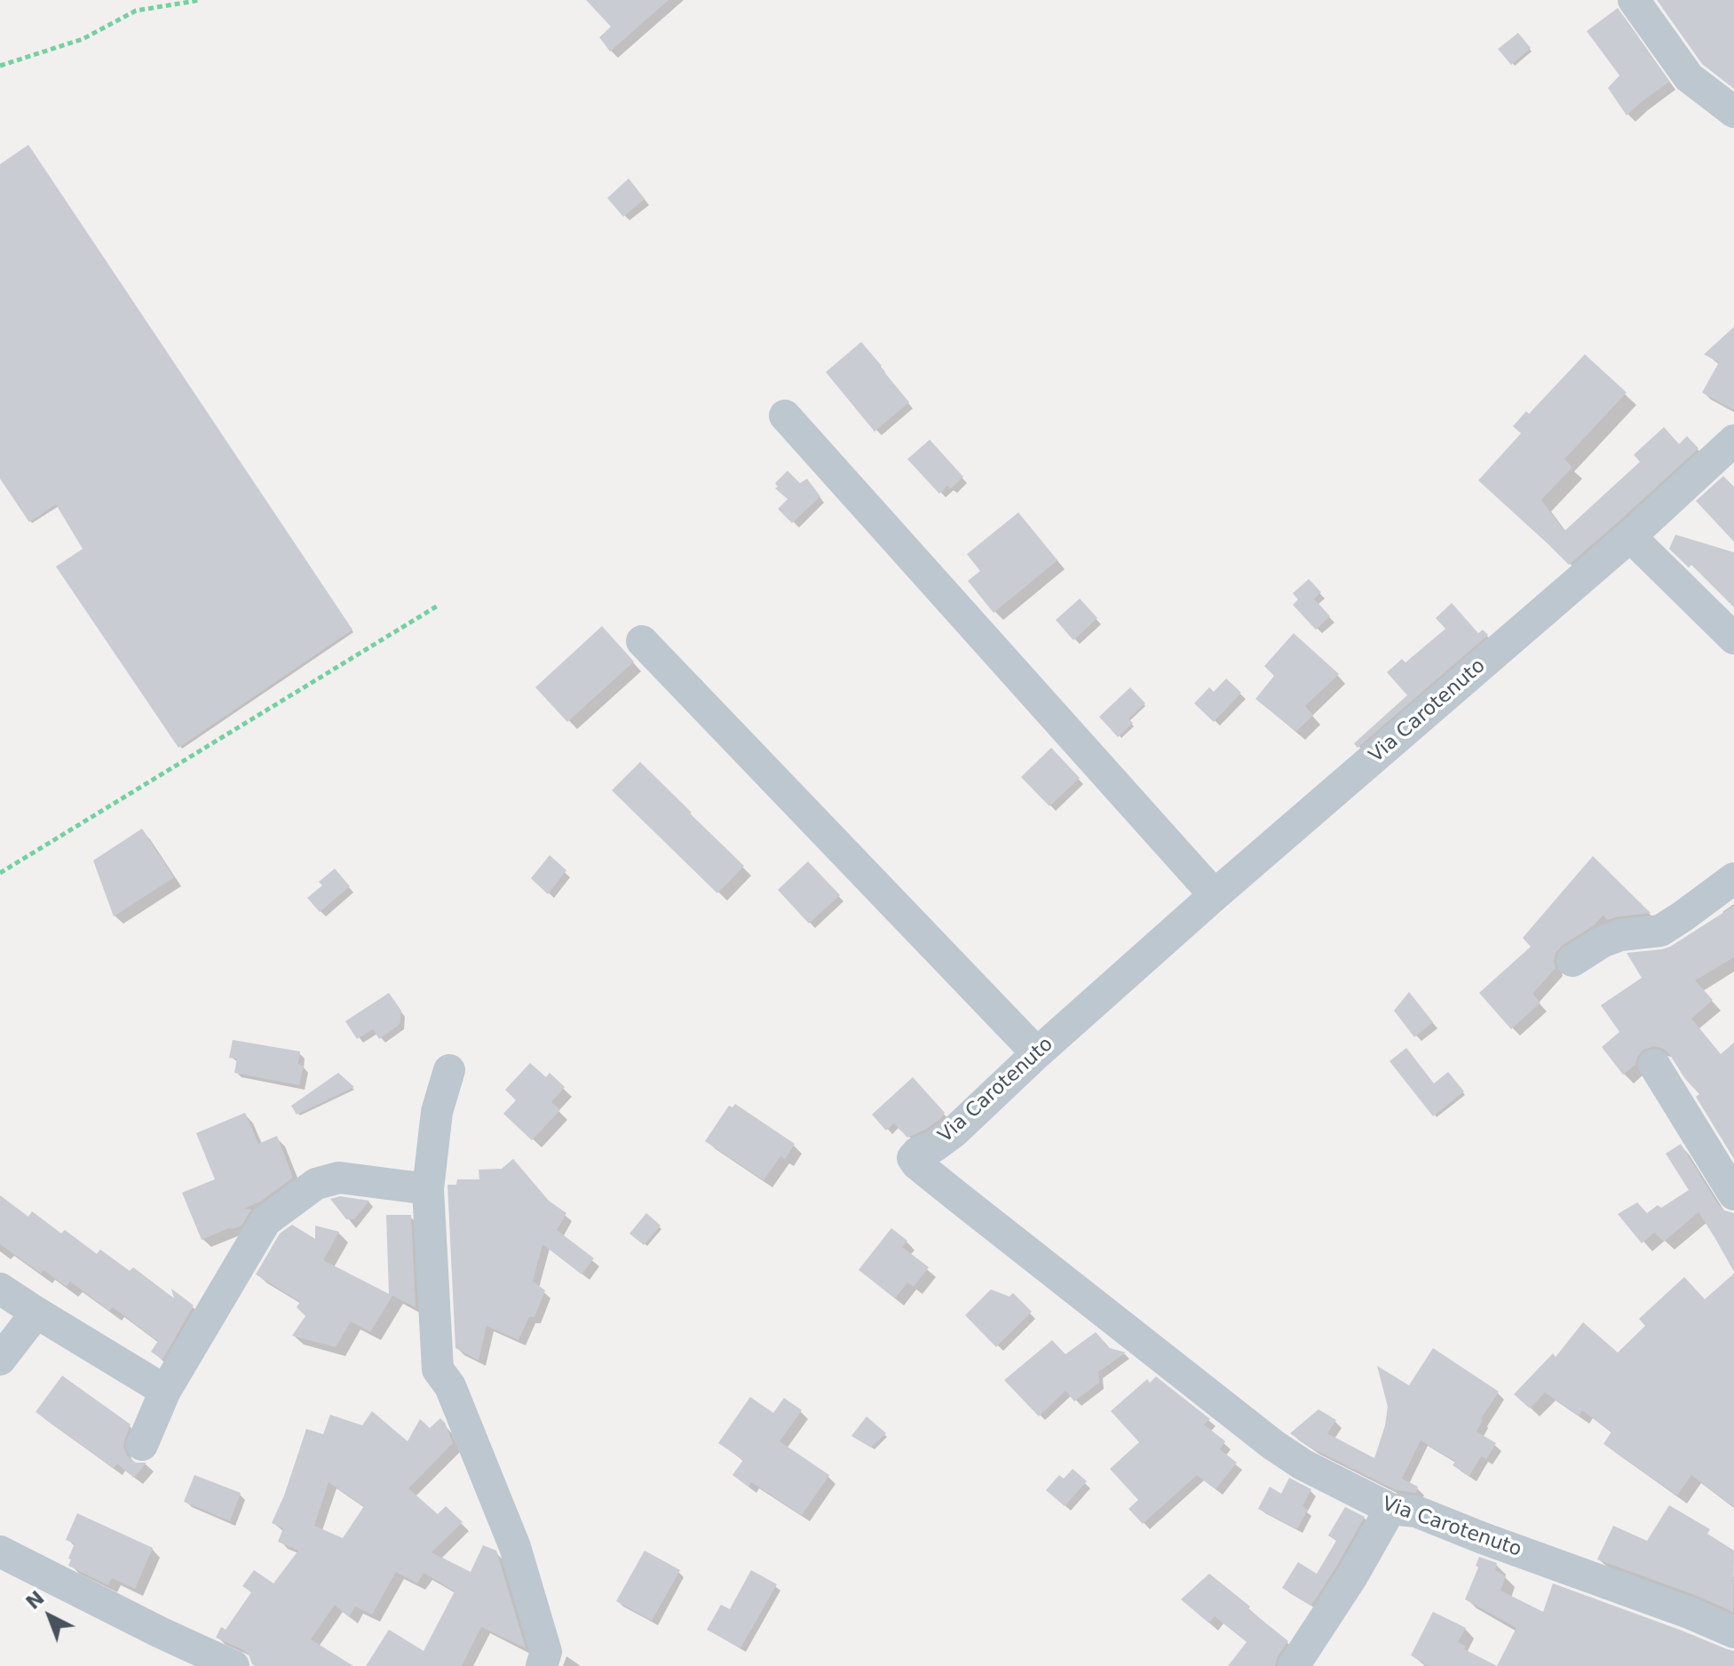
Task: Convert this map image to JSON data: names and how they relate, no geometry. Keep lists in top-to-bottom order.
{
  "streets": {
    "street": ["Via Carotenuto"]
  },
  "north": "top left"
}
